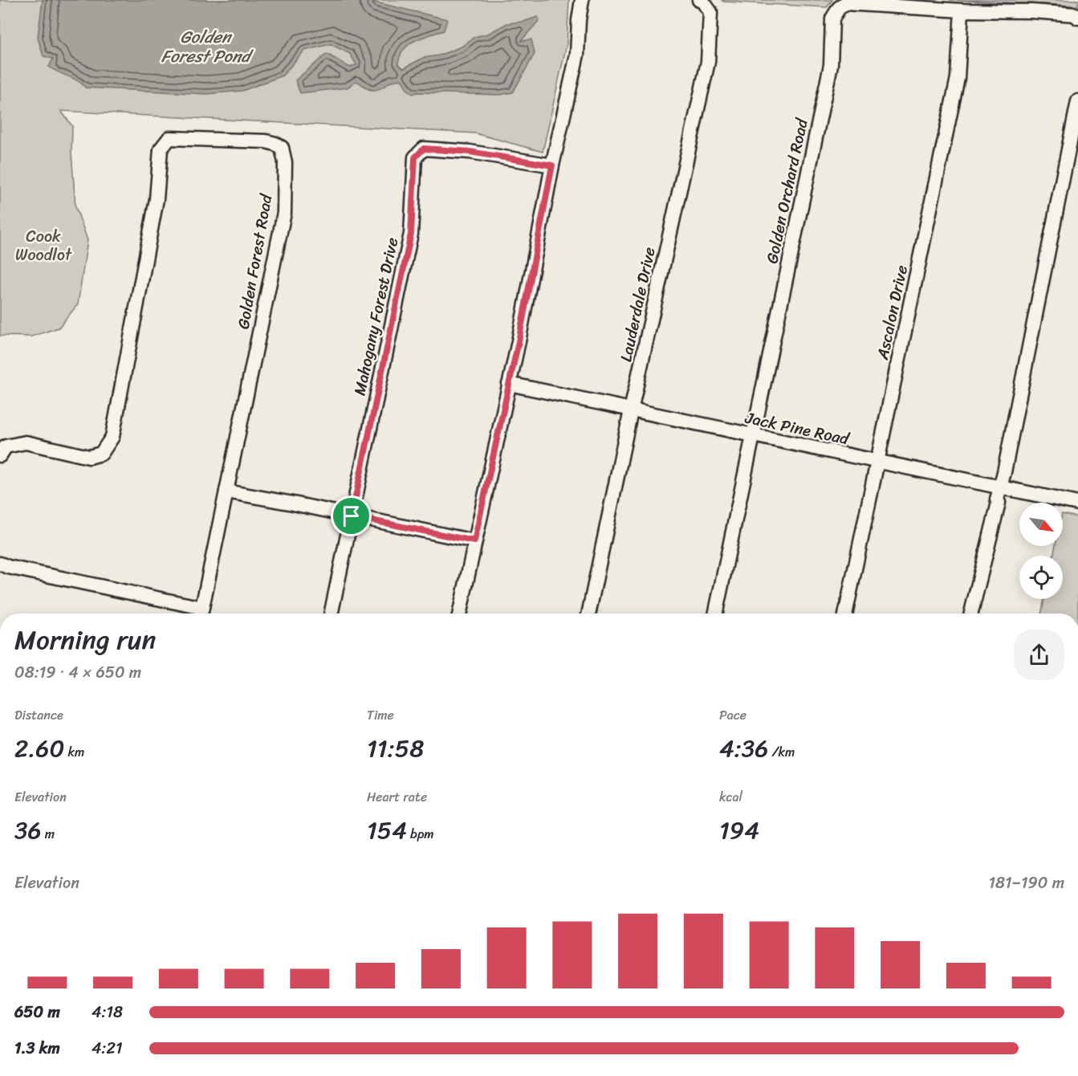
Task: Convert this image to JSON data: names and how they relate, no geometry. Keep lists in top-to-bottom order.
{
  "streets": {
    "street": [
      "Golden Orchard Road",
      "Golden Forest Road",
      "Lauderdale Drive",
      "Ascalon Drive",
      "Mahogany Forest Drive",
      "Jack Pine Road"
    ]
  },
  "crossings": [
    ["Golden Orchard Road", "Ascalon Drive"],
    ["Golden Orchard Road", "Jack Pine Road"],
    ["Lauderdale Drive", "Jack Pine Road"],
    ["Ascalon Drive", "Jack Pine Road"]
  ],
  "water": ["Golden Forest Pond"],
  "parks": ["Cook Woodlot"],
  "north": "bottom right",
  "page": {
    "heading": ["Morning run", "08:19 · 4 × 650 m"],
    "stats": [
      ["Distance", "2.60 km"],
      ["Time", "11:58"],
      ["Pace", "4:36 /km"],
      ["Elevation", "36 m"],
      ["Heart rate", "154 bpm"],
      ["kcal", "194"]
    ],
    "chart": ["Elevation", "181–190 m"],
    "list": [
      {
        "name": "650 m",
        "note": "4:18"
      },
      {
        "name": "1.3 km",
        "note": "4:21"
      }
    ]
  }
}
